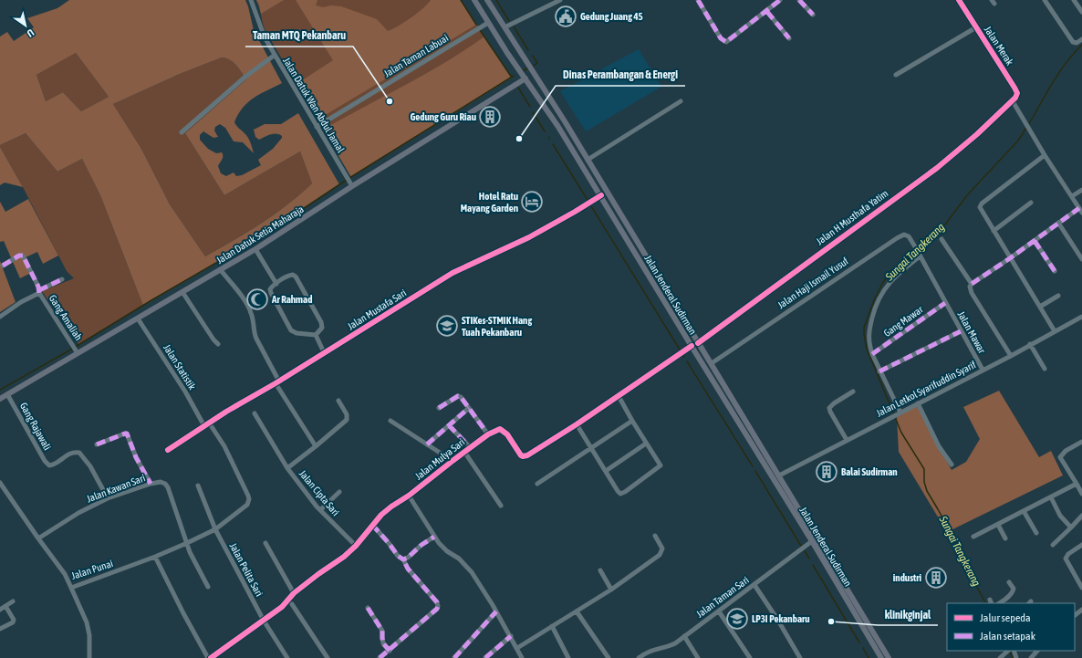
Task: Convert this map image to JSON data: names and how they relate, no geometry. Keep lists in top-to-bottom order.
{
  "streets": {
    "main road": ["Jalan Datuk Setia Maharaja", "Jalan Jenderal Sudirman"],
    "street": [
      "Jalan Merak",
      "Jalan Taman Labuai",
      "Jalan Datuk Wan Abdul Jamal",
      "Jalan H Musthafa Yatim",
      "Jalan Haji Ismail Yusuf",
      "Jalan Mustafa Sari",
      "Gang Amaliah",
      "Gang Mawar",
      "Jalan Mawar",
      "Jalan Statistik",
      "Jalan Letkol Syarifuddin Syarif",
      "Gang Rajawali",
      "Jalan Mulya Sari",
      "Jalan Kawan Sari",
      "Jalan Cipta Sari",
      "Jalan Punai",
      "Jalan Pelita Sari",
      "Jalan Taman Sari"
    ]
  },
  "crossings": [
    ["Jalan Merak", "Jalan H Musthafa Yatim"],
    ["Jalan Taman Labuai", "Jalan Datuk Wan Abdul Jamal"],
    ["Jalan Taman Labuai", "Jalan Jenderal Sudirman"],
    ["Jalan Datuk Wan Abdul Jamal", "Jalan Datuk Setia Maharaja"],
    ["Jalan H Musthafa Yatim", "Jalan Jenderal Sudirman"],
    ["Jalan Datuk Setia Maharaja", "Jalan Jenderal Sudirman"],
    ["Jalan Datuk Setia Maharaja", "Gang Amaliah"],
    ["Jalan Datuk Setia Maharaja", "Jalan Statistik"],
    ["Jalan Datuk Setia Maharaja", "Gang Rajawali"],
    ["Jalan Haji Ismail Yusuf", "Jalan Jenderal Sudirman"],
    ["Jalan Haji Ismail Yusuf", "Jalan Mawar"],
    ["Jalan Jenderal Sudirman", "Jalan Mustafa Sari"],
    ["Jalan Jenderal Sudirman", "Jalan Letkol Syarifuddin Syarif"],
    ["Jalan Jenderal Sudirman", "Jalan Mulya Sari"],
    ["Jalan Jenderal Sudirman", "Jalan Taman Sari"],
    ["Jalan Mustafa Sari", "Jalan Statistik"],
    ["Jalan Mustafa Sari", "Jalan Punai"],
    ["Gang Mawar", "Jalan Mawar"],
    ["Jalan Mawar", "Jalan Letkol Syarifuddin Syarif"],
    ["Gang Rajawali", "Jalan Kawan Sari"],
    ["Jalan Mulya Sari", "Jalan Cipta Sari"],
    ["Jalan Mulya Sari", "Jalan Pelita Sari"],
    ["Jalan Kawan Sari", "Jalan Punai"],
    ["Jalan Punai", "Jalan Pelita Sari"]
  ],
  "water": ["Sungai Tangkerang"],
  "places": {
    "public building": ["Gedung Juang 45"],
    "other": ["Taman MTQ Pekanbaru", "Dinas Perambangan & Energi", "klinikginjal"],
    "building": ["Gedung Guru Riau", "Balai Sudirman", "industri"],
    "hotel": ["Hotel Ratu Mayang Garden"],
    "mosque": ["Ar Rahmad"],
    "school or university": ["STIKes-STMIK Hang Tuah Pekanbaru", "LP3I Pekanbaru"]
  },
  "legend": ["Jalur sepeda", "Jalan setapak"],
  "north": "bottom right"
}
